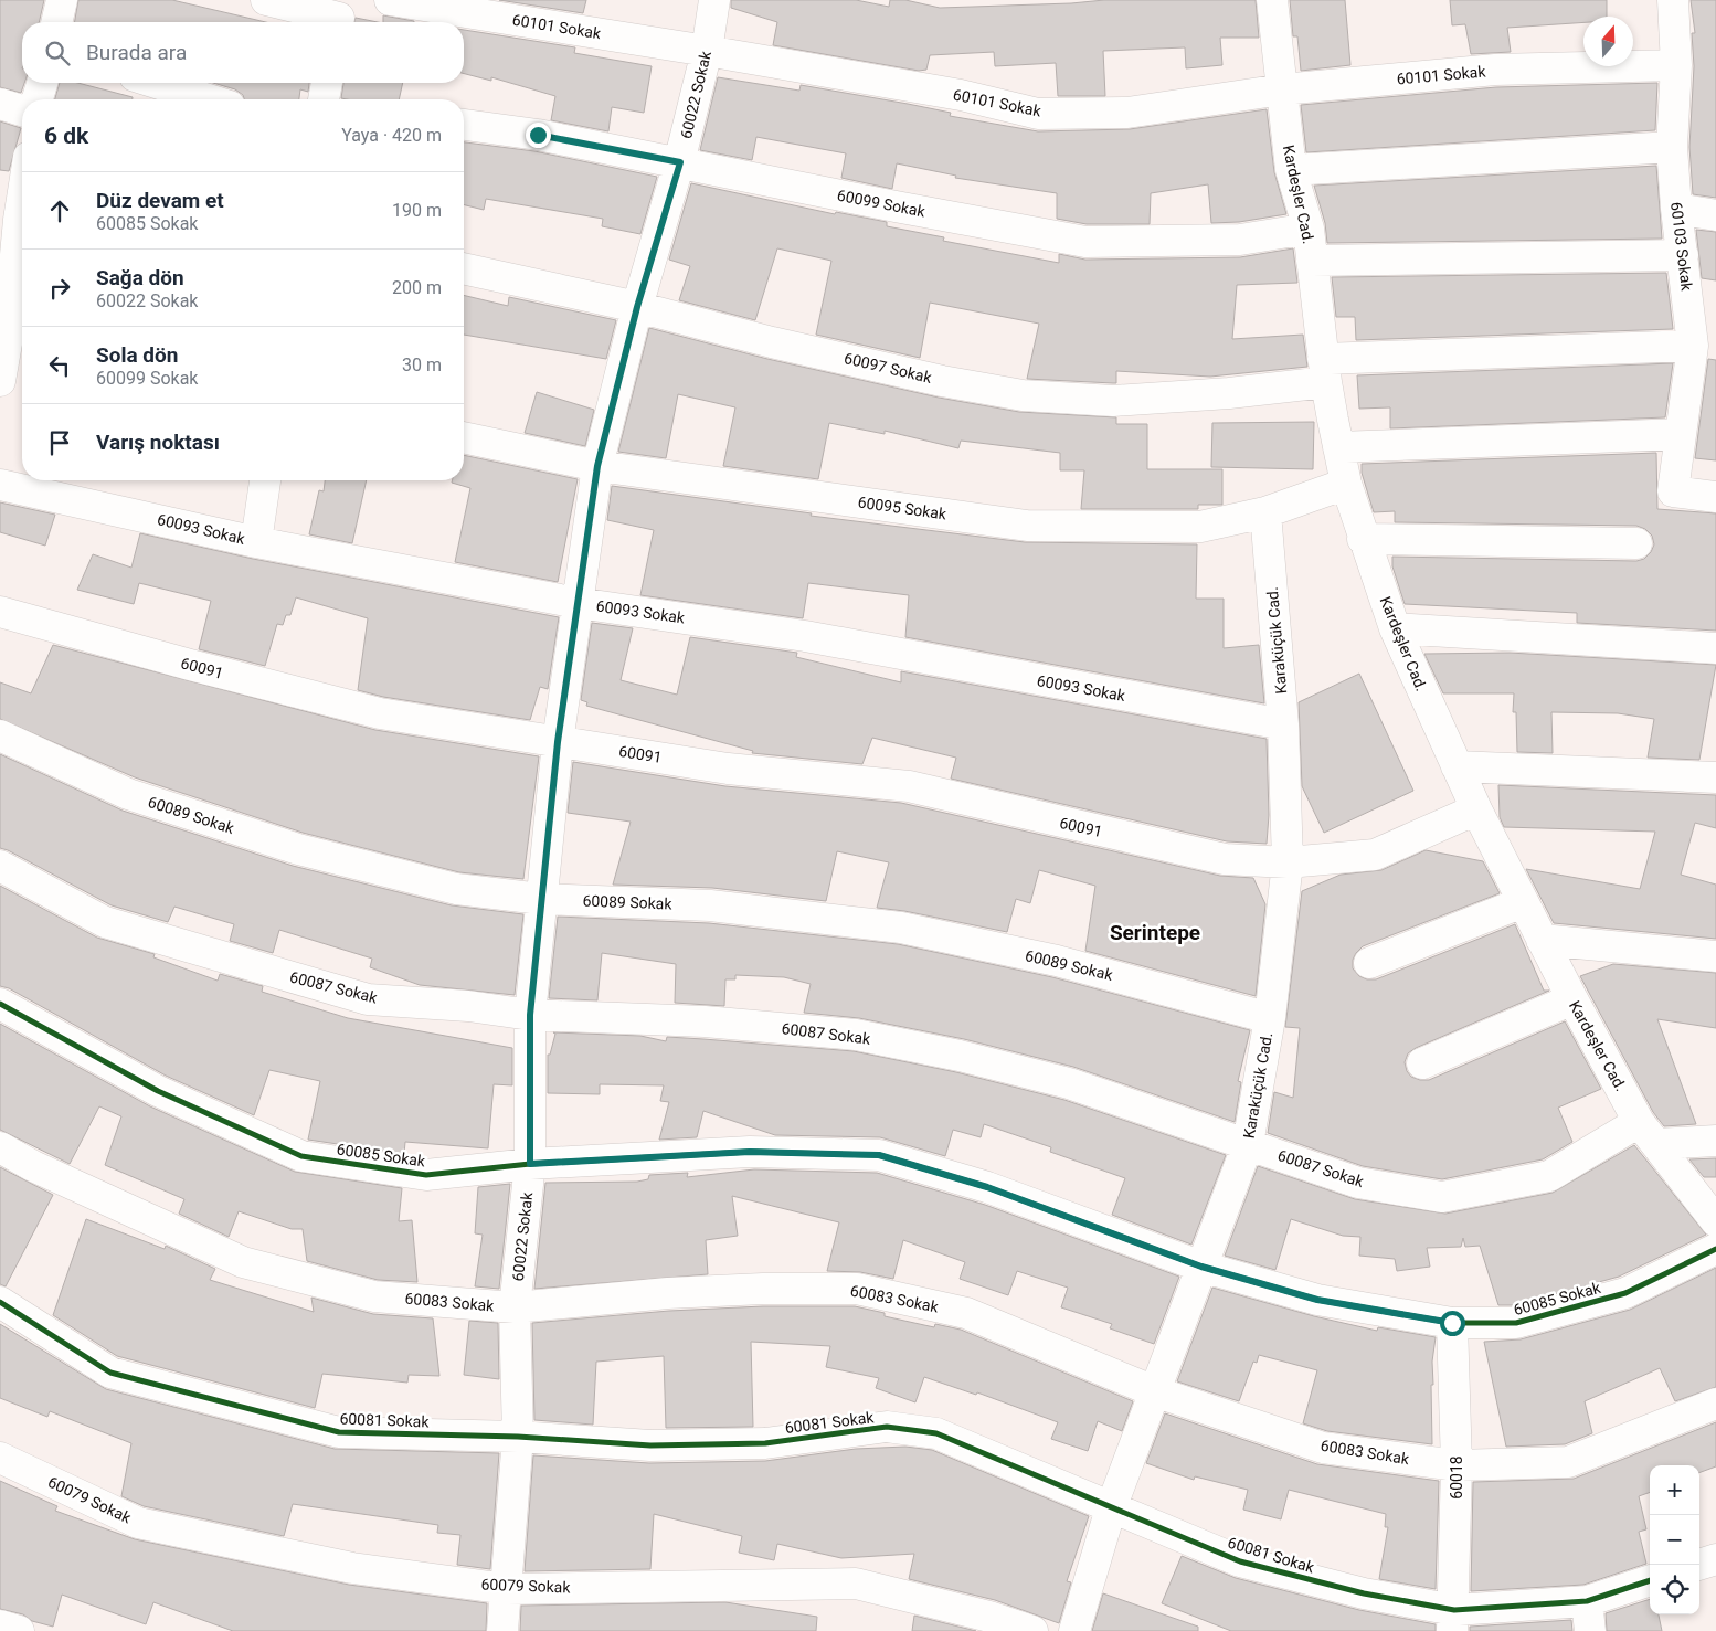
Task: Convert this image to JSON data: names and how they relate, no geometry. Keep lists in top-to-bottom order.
{
  "streets": {
    "street": [
      "60101 Sokak",
      "60022 Sokak",
      "Kardeşler Cad.",
      "60099 Sokak",
      "60103 Sokak",
      "60097 Sokak",
      "60095 Sokak",
      "60093 Sokak",
      "Karaküçük Cad.",
      "60091",
      "60089 Sokak",
      "60087 Sokak",
      "60085 Sokak",
      "60083 Sokak",
      "60081 Sokak",
      "60018",
      "60079 Sokak"
    ]
  },
  "crossings": [
    ["60101 Sokak", "60022 Sokak"],
    ["60101 Sokak", "Kardeşler Cad."],
    ["60101 Sokak", "60103 Sokak"],
    ["60022 Sokak", "60099 Sokak"],
    ["60022 Sokak", "60097 Sokak"],
    ["60022 Sokak", "60095 Sokak"],
    ["60022 Sokak", "60093 Sokak"],
    ["60022 Sokak", "60091"],
    ["60022 Sokak", "60089 Sokak"],
    ["60022 Sokak", "60087 Sokak"],
    ["60022 Sokak", "60085 Sokak"],
    ["60022 Sokak", "60083 Sokak"],
    ["60022 Sokak", "60081 Sokak"],
    ["60022 Sokak", "60079 Sokak"],
    ["Kardeşler Cad.", "60099 Sokak"],
    ["Kardeşler Cad.", "60097 Sokak"],
    ["Kardeşler Cad.", "60095 Sokak"],
    ["Kardeşler Cad.", "60091"],
    ["Kardeşler Cad.", "60087 Sokak"],
    ["60103 Sokak", "60097 Sokak"],
    ["60095 Sokak", "Karaküçük Cad."],
    ["60093 Sokak", "Karaküçük Cad."],
    ["Karaküçük Cad.", "60091"],
    ["Karaküçük Cad.", "60089 Sokak"],
    ["Karaküçük Cad.", "60087 Sokak"],
    ["Karaküçük Cad.", "60085 Sokak"],
    ["Karaküçük Cad.", "60083 Sokak"],
    ["Karaküçük Cad.", "60081 Sokak"],
    ["60085 Sokak", "60018"],
    ["60083 Sokak", "60018"],
    ["60081 Sokak", "60018"]
  ],
  "districts": ["Serintepe"],
  "north": "top",
  "page": {
    "search": "Burada ara",
    "heading": ["6 dk", "Yaya · 420 m"],
    "list": [
      ["Düz devam et", "60085 Sokak", "190 m"],
      ["Sağa dön", "60022 Sokak", "200 m"],
      ["Sola dön", "60099 Sokak", "30 m"],
      "Varış noktası"
    ],
    "map_buttons": ["+", "−"]
  }
}
